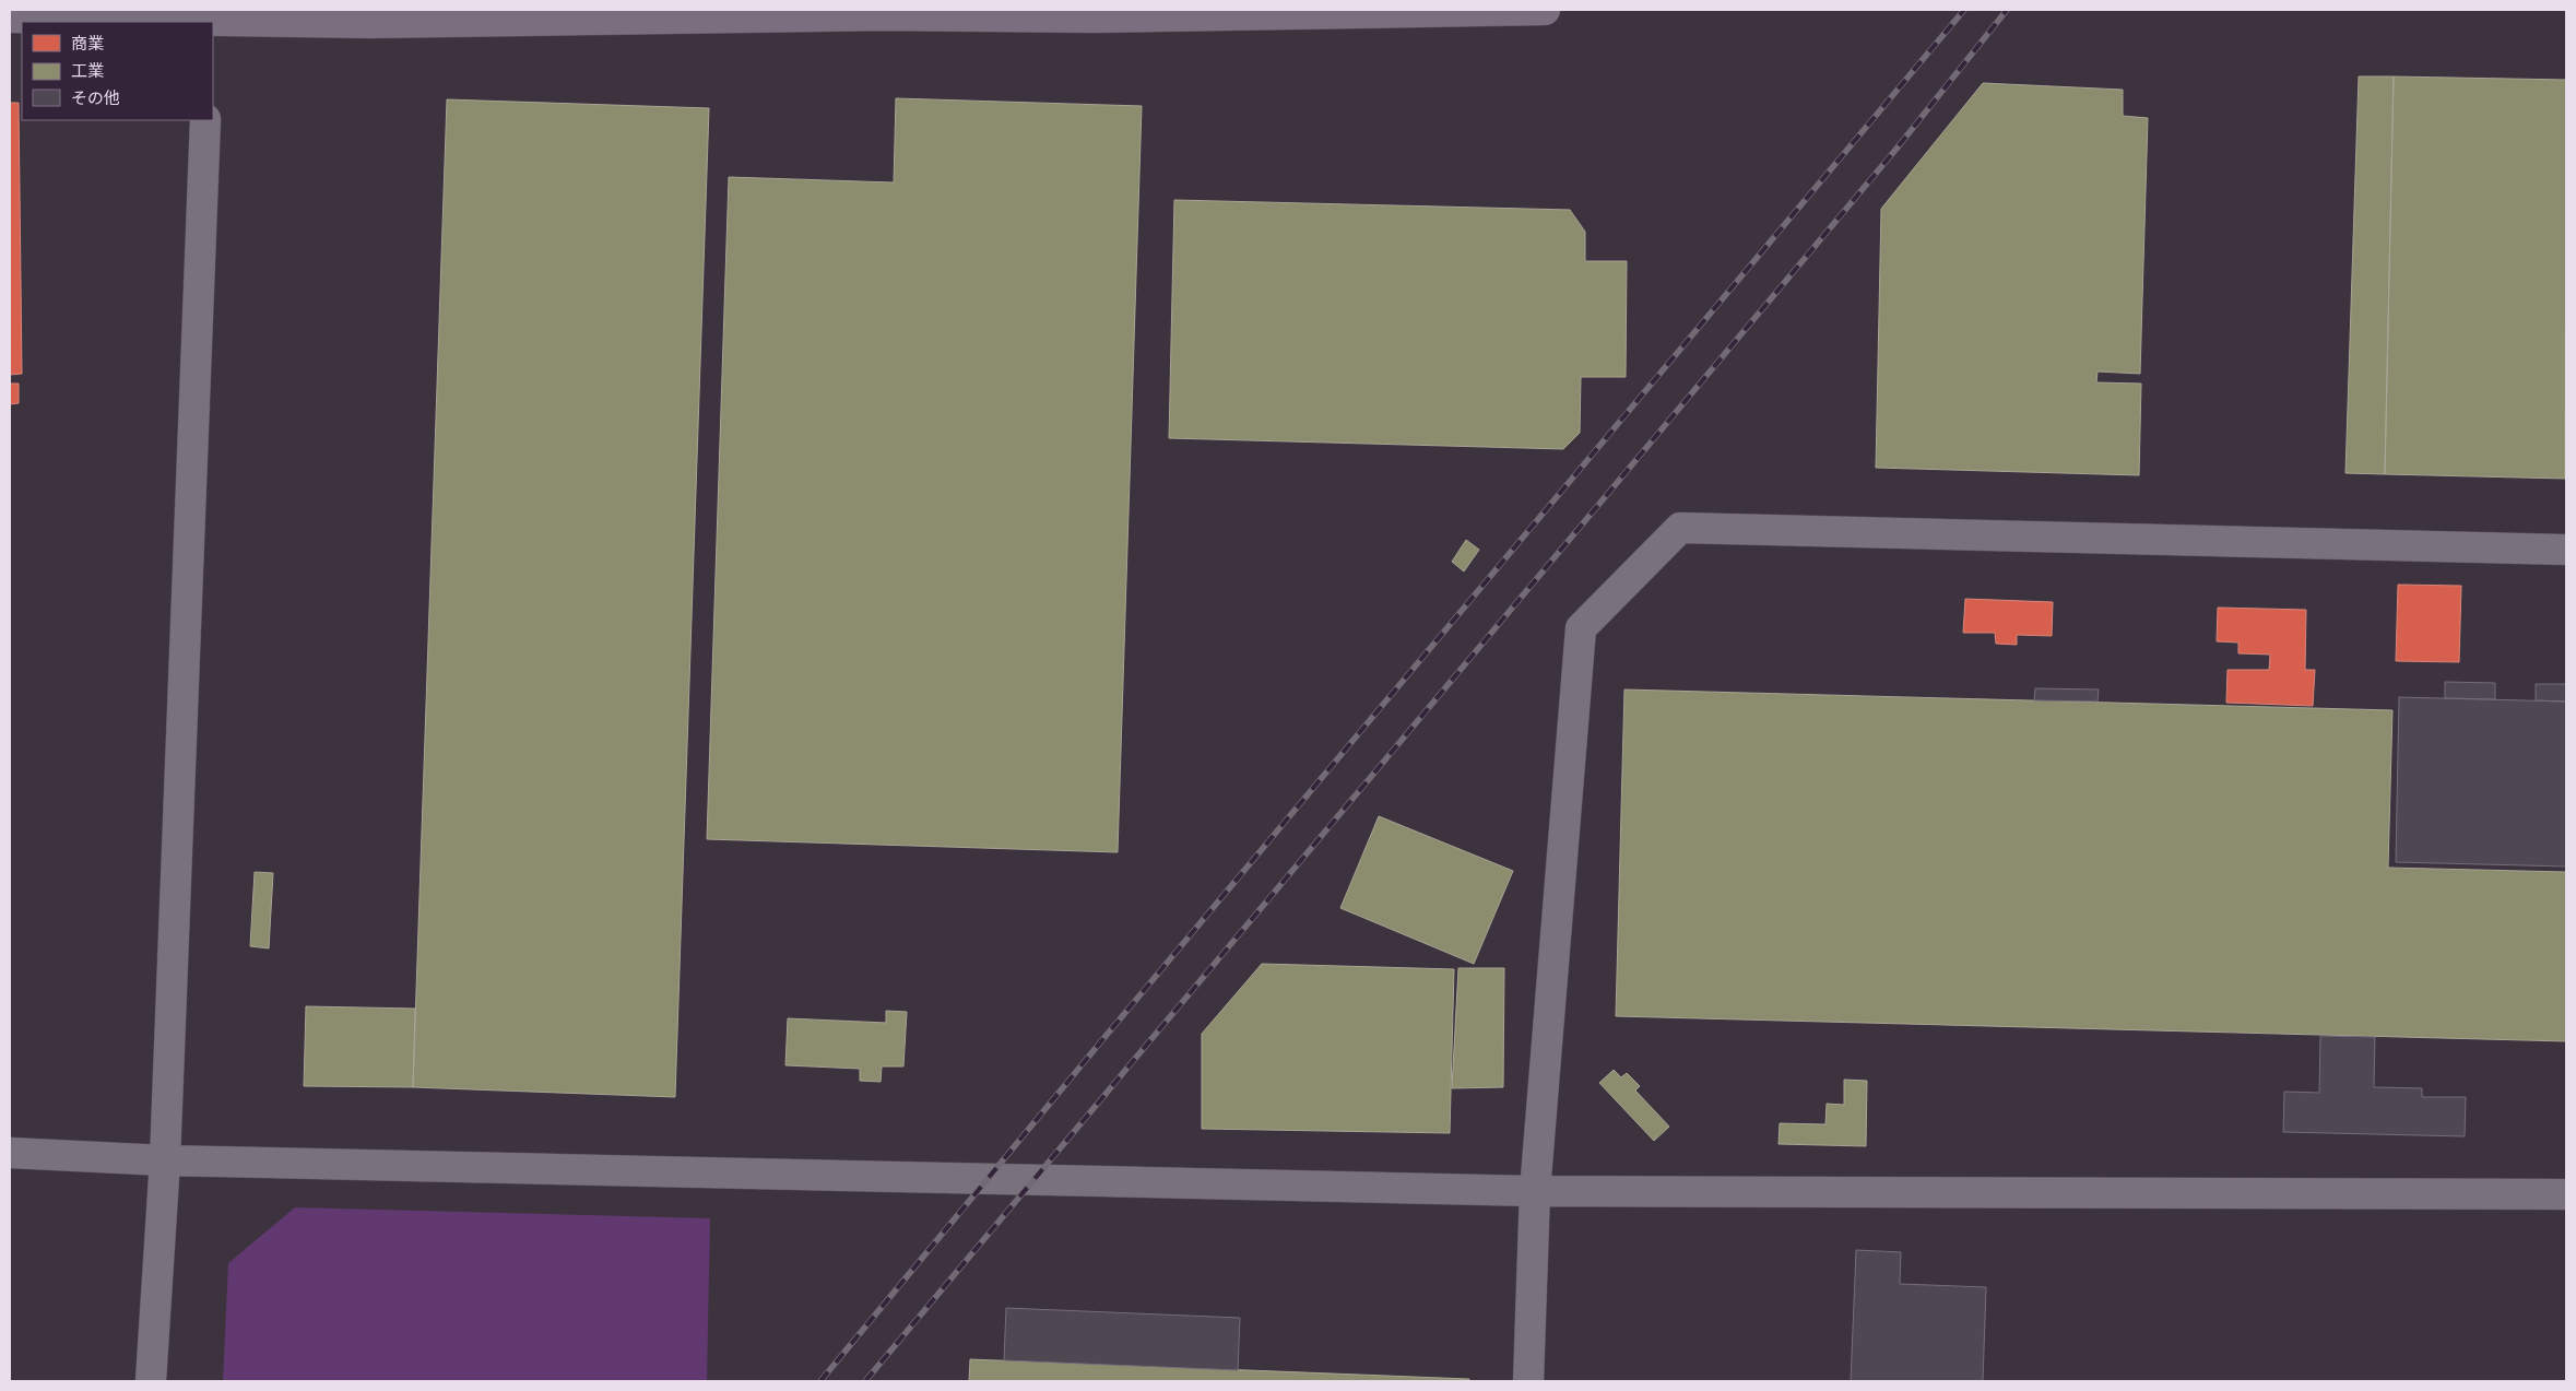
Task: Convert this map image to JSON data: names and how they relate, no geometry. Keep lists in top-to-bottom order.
{
  "legend": ["商業", "工業", "その他"]
}
